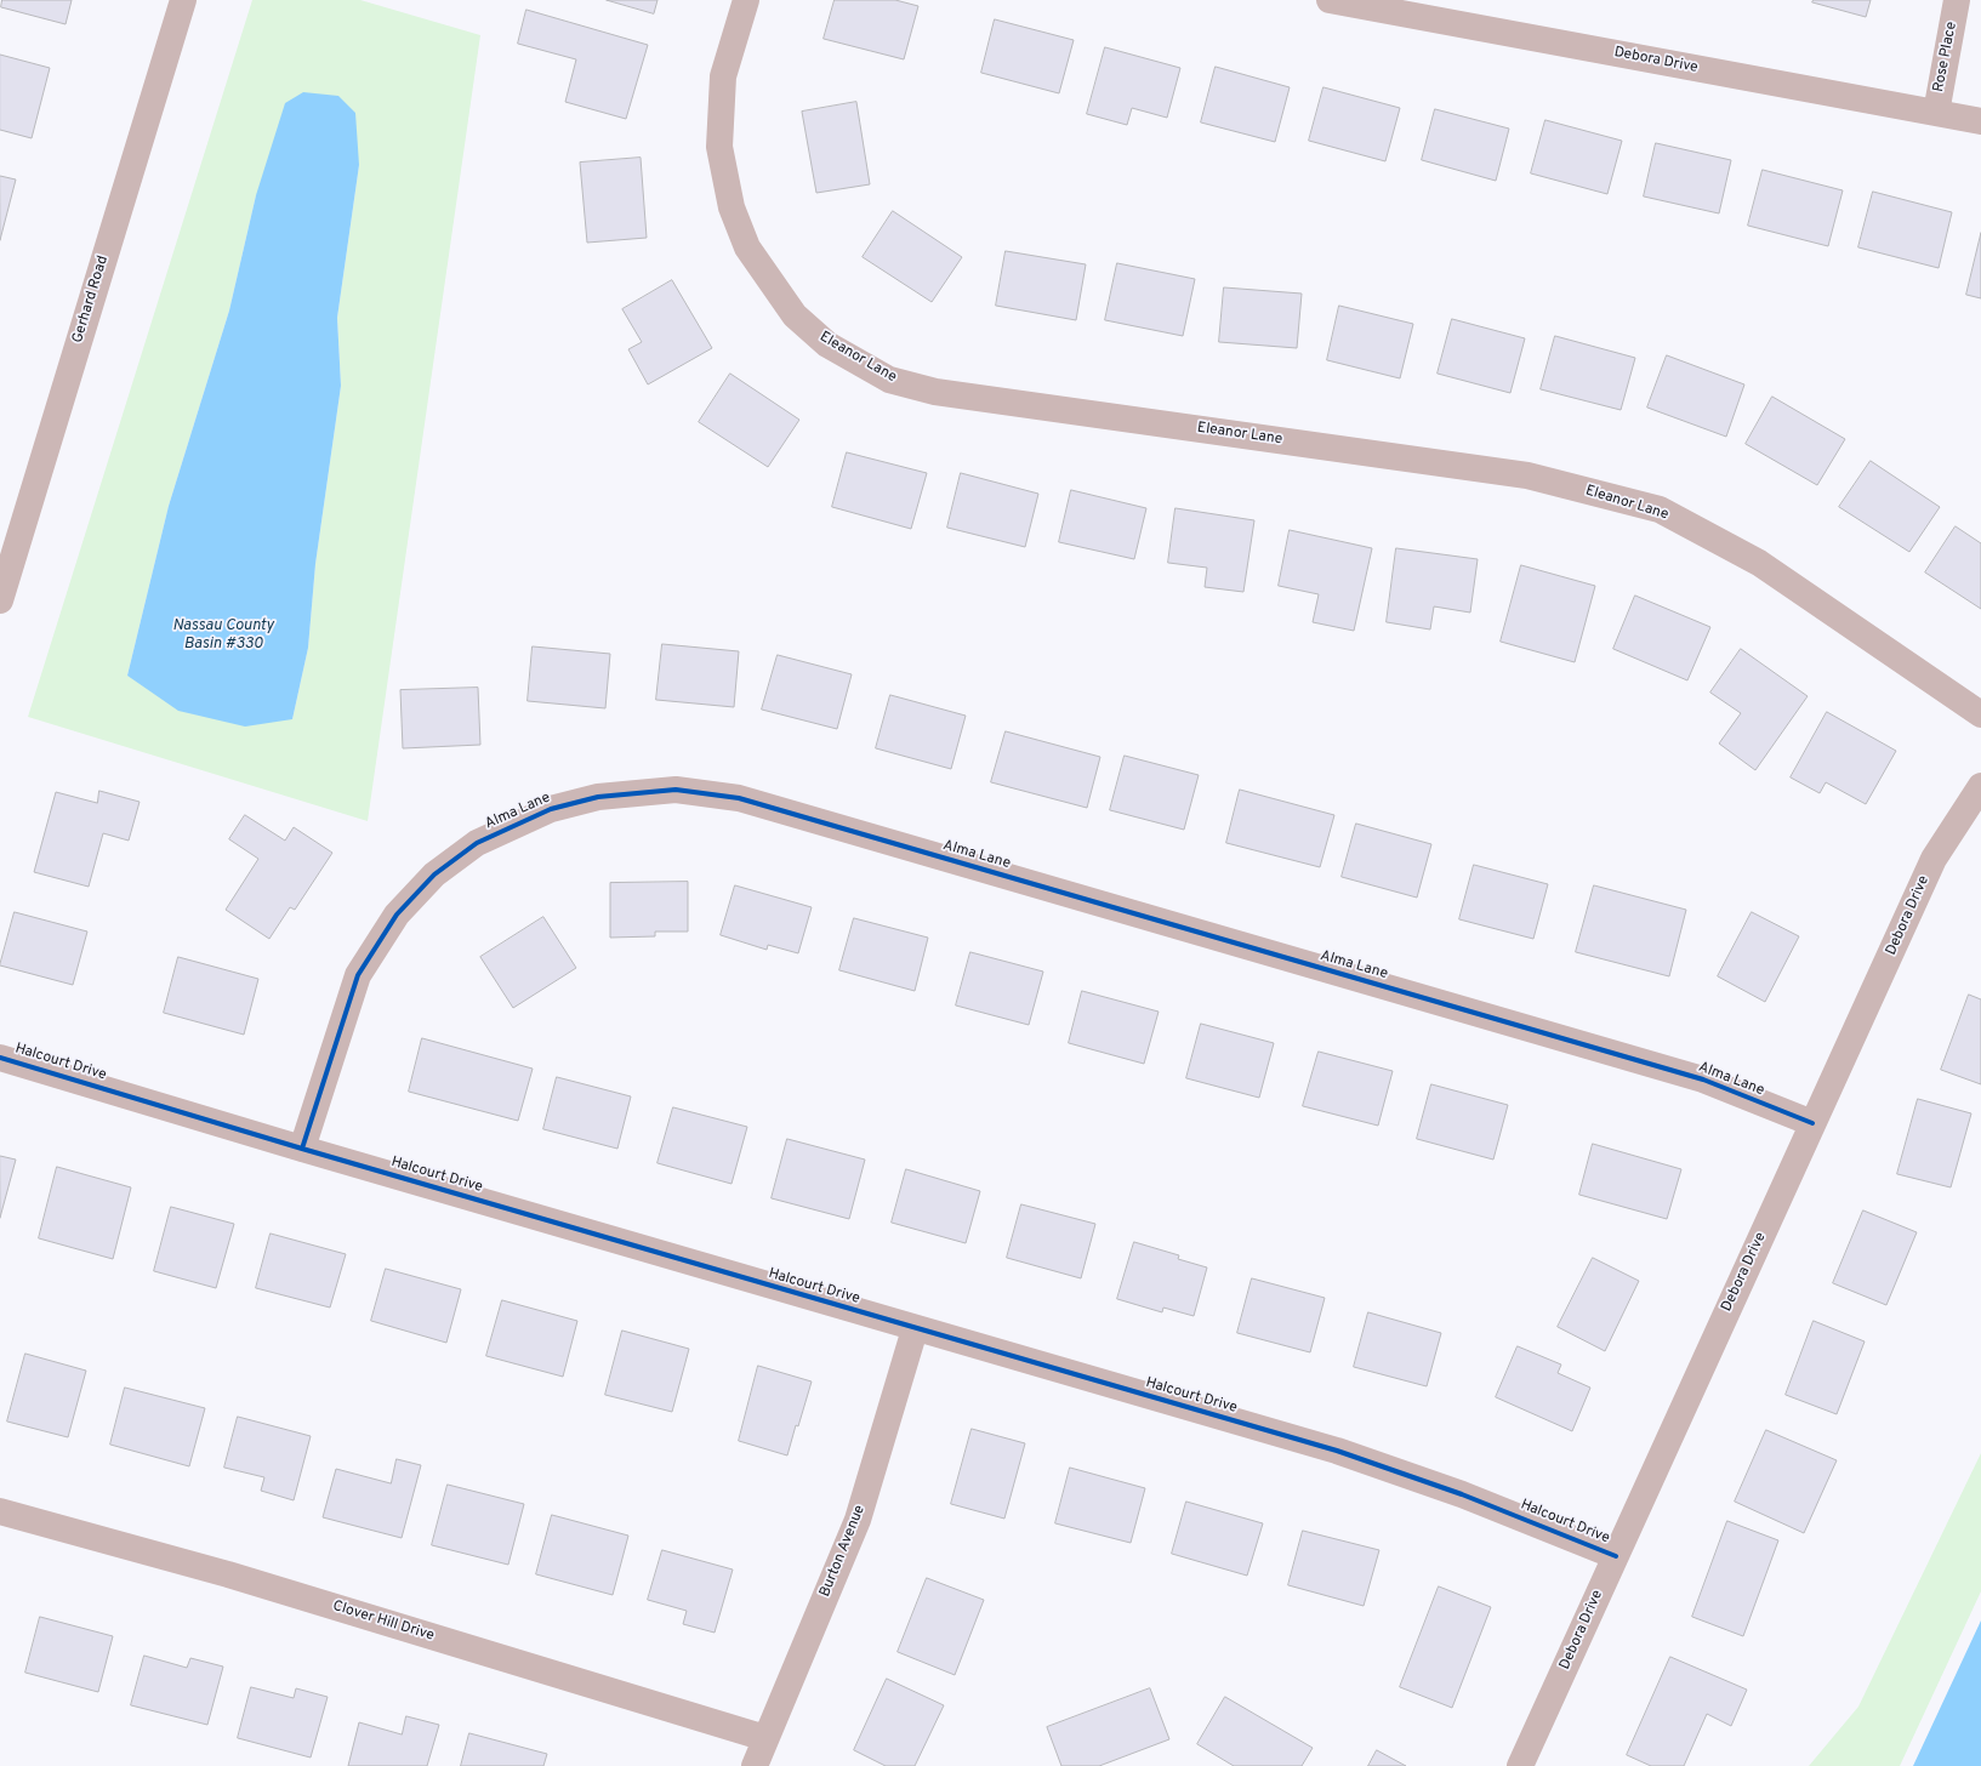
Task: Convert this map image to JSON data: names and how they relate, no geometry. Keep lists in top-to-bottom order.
{
  "streets": {
    "street": [
      "Rose Place",
      "Debora Drive",
      "Gerhard Road",
      "Eleanor Lane",
      "Alma Lane",
      "Halcourt Drive",
      "Burton Avenue",
      "Clover Hill Drive"
    ]
  },
  "crossings": [
    ["Rose Place", "Debora Drive"],
    ["Debora Drive", "Alma Lane"],
    ["Debora Drive", "Halcourt Drive"],
    ["Alma Lane", "Halcourt Drive"],
    ["Halcourt Drive", "Burton Avenue"],
    ["Burton Avenue", "Clover Hill Drive"]
  ],
  "water": ["Nassau County Basin #330"]
}
